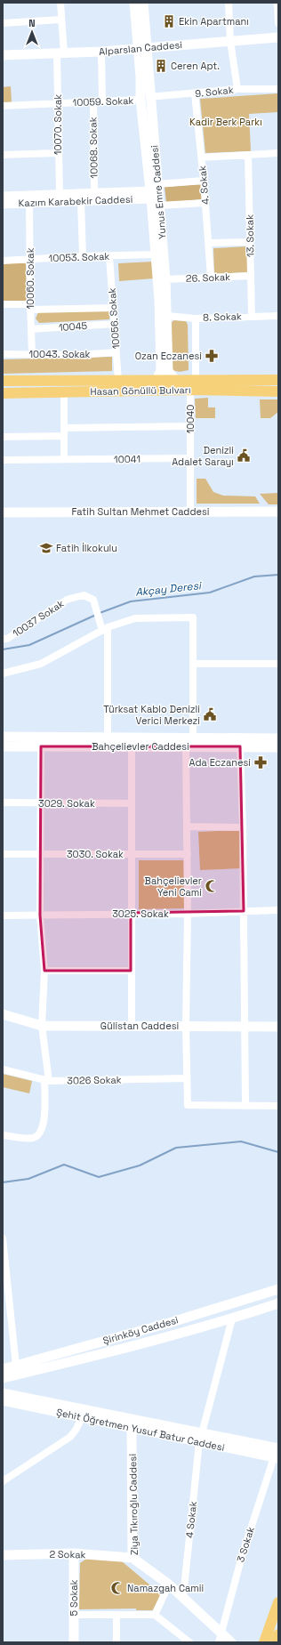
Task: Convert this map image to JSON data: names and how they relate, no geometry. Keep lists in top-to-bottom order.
{
  "streets": {
    "main road": ["Hasan Gönüllü Bulvarı"],
    "street": [
      "Alparslan Caddesi",
      "9. Sokak",
      "10059. Sokak",
      "10070. Sokak",
      "10068. Sokak",
      "4. Sokak",
      "Yunus Emre Caddesi",
      "Kazım Karabekir Caddesi",
      "13. Sokak",
      "10053. Sokak",
      "26. Sokak",
      "10060. Sokak",
      "8. Sokak",
      "10056. Sokak",
      "10045",
      "10043. Sokak",
      "10040",
      "10041",
      "Fatih Sultan Mehmet Caddesi",
      "10037 Sokak",
      "Bahçelievler Caddesi",
      "3029. Sokak",
      "3030. Sokak",
      "3025. Sokak",
      "Gülistan Caddesi",
      "3026 Sokak",
      "Şirinköy Caddesi",
      "Şehit Öğretmen Yusuf Batur Caddesi",
      "Ziya Tıkıroğlu Caddesi",
      "4 Sokak",
      "3 Sokak",
      "2 Sokak",
      "5 Sokak"
    ]
  },
  "crossings": [
    ["Alparslan Caddesi", "10070. Sokak"],
    ["Alparslan Caddesi", "Yunus Emre Caddesi"],
    ["9. Sokak", "10059. Sokak"],
    ["9. Sokak", "4. Sokak"],
    ["9. Sokak", "Yunus Emre Caddesi"],
    ["10059. Sokak", "10070. Sokak"],
    ["10059. Sokak", "10068. Sokak"],
    ["10059. Sokak", "Yunus Emre Caddesi"],
    ["10070. Sokak", "Kazım Karabekir Caddesi"],
    ["10068. Sokak", "Kazım Karabekir Caddesi"],
    ["4. Sokak", "26. Sokak"],
    ["Yunus Emre Caddesi", "Kazım Karabekir Caddesi"],
    ["Yunus Emre Caddesi", "10053. Sokak"],
    ["Yunus Emre Caddesi", "26. Sokak"],
    ["Yunus Emre Caddesi", "8. Sokak"],
    ["Yunus Emre Caddesi", "Hasan Gönüllü Bulvarı"],
    ["Kazım Karabekir Caddesi", "10060. Sokak"],
    ["13. Sokak", "26. Sokak"],
    ["13. Sokak", "8. Sokak"],
    ["10053. Sokak", "10060. Sokak"],
    ["10053. Sokak", "10056. Sokak"],
    ["10060. Sokak", "10045"],
    ["10060. Sokak", "10043. Sokak"],
    ["10056. Sokak", "10045"],
    ["10056. Sokak", "10043. Sokak"],
    ["10056. Sokak", "Hasan Gönüllü Bulvarı"],
    ["Hasan Gönüllü Bulvarı", "10040"],
    ["10040", "10041"],
    ["10040", "Fatih Sultan Mehmet Caddesi"],
    ["Şirinköy Caddesi", "4 Sokak"],
    ["Şehit Öğretmen Yusuf Batur Caddesi", "Ziya Tıkıroğlu Caddesi"],
    ["Şehit Öğretmen Yusuf Batur Caddesi", "4 Sokak"],
    ["Şehit Öğretmen Yusuf Batur Caddesi", "3 Sokak"],
    ["Ziya Tıkıroğlu Caddesi", "4 Sokak"],
    ["Ziya Tıkıroğlu Caddesi", "3 Sokak"],
    ["Ziya Tıkıroğlu Caddesi", "2 Sokak"],
    ["2 Sokak", "5 Sokak"]
  ],
  "water": ["Akçay Deresi"],
  "parks": ["Kadir Berk Parkı"],
  "places": {
    "building": ["Ekin Apartmanı", "Ceren Apt."],
    "pharmacy": ["Ozan Eczanesi", "Ada Eczanesi"],
    "public building": ["Denizli Adalet Sarayı", "Türksat Kablo Denizli Verici Merkezi"],
    "school or university": ["Fatih İlkokulu"],
    "mosque": ["Bahçelievler Yeni Cami", "Namazgah Camii"]
  },
  "north": "top"
}
